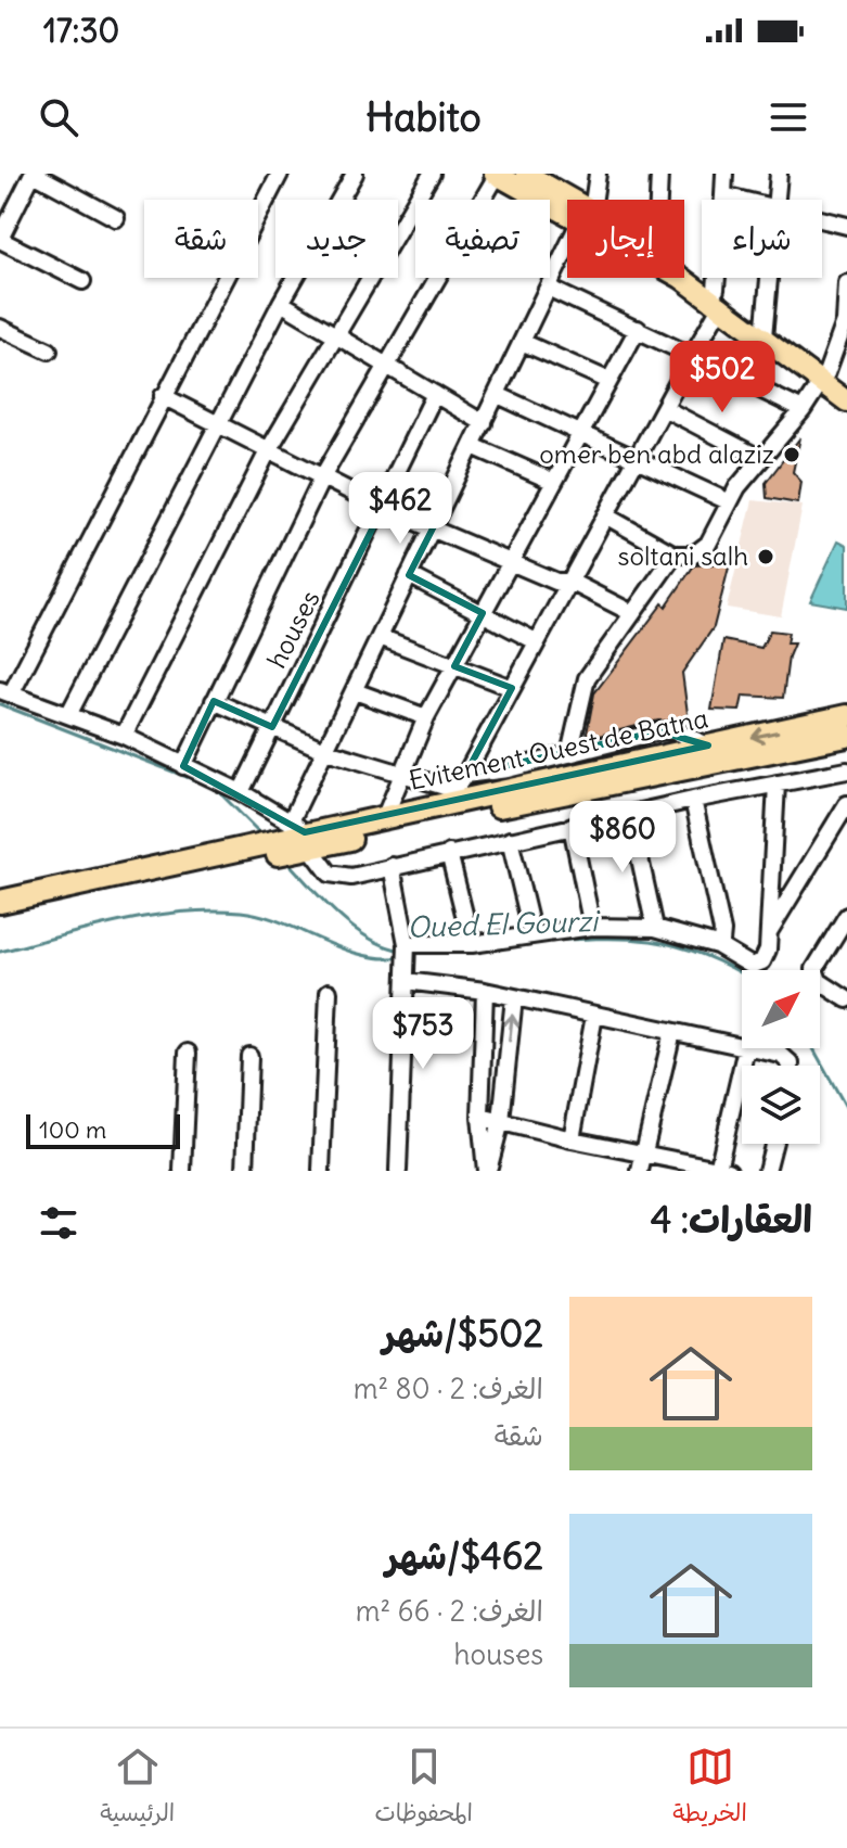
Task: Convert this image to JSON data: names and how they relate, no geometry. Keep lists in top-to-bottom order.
{
  "streets": {
    "highway": ["Evitement Ouest de Batna"],
    "street": ["houses"]
  },
  "water": ["Oued El Gourzi"],
  "places": ["omer ben abd alaziz", "soltani salh"],
  "scale_bar": "100 m",
  "north": "top right",
  "page": {
    "status": "17:30",
    "header": "Habito",
    "chip": [
      "شراء",
      "إيجار",
      "تصفية",
      "جديد",
      "شقة"
    ],
    "price": [
      "$502",
      "$462",
      "$860",
      "$753"
    ],
    "scale": "100 m",
    "heading": "العقارات: 4",
    "list": [
      {
        "name": "$502/شهر",
        "note": "الغرف: 2 · 80 m² · شقة"
      },
      {
        "name": "$462/شهر",
        "note": "الغرف: 2 · 66 m² · houses"
      }
    ],
    "tabs": ["الخريطة", "المحفوظات", "الرئيسية"]
  }
}
